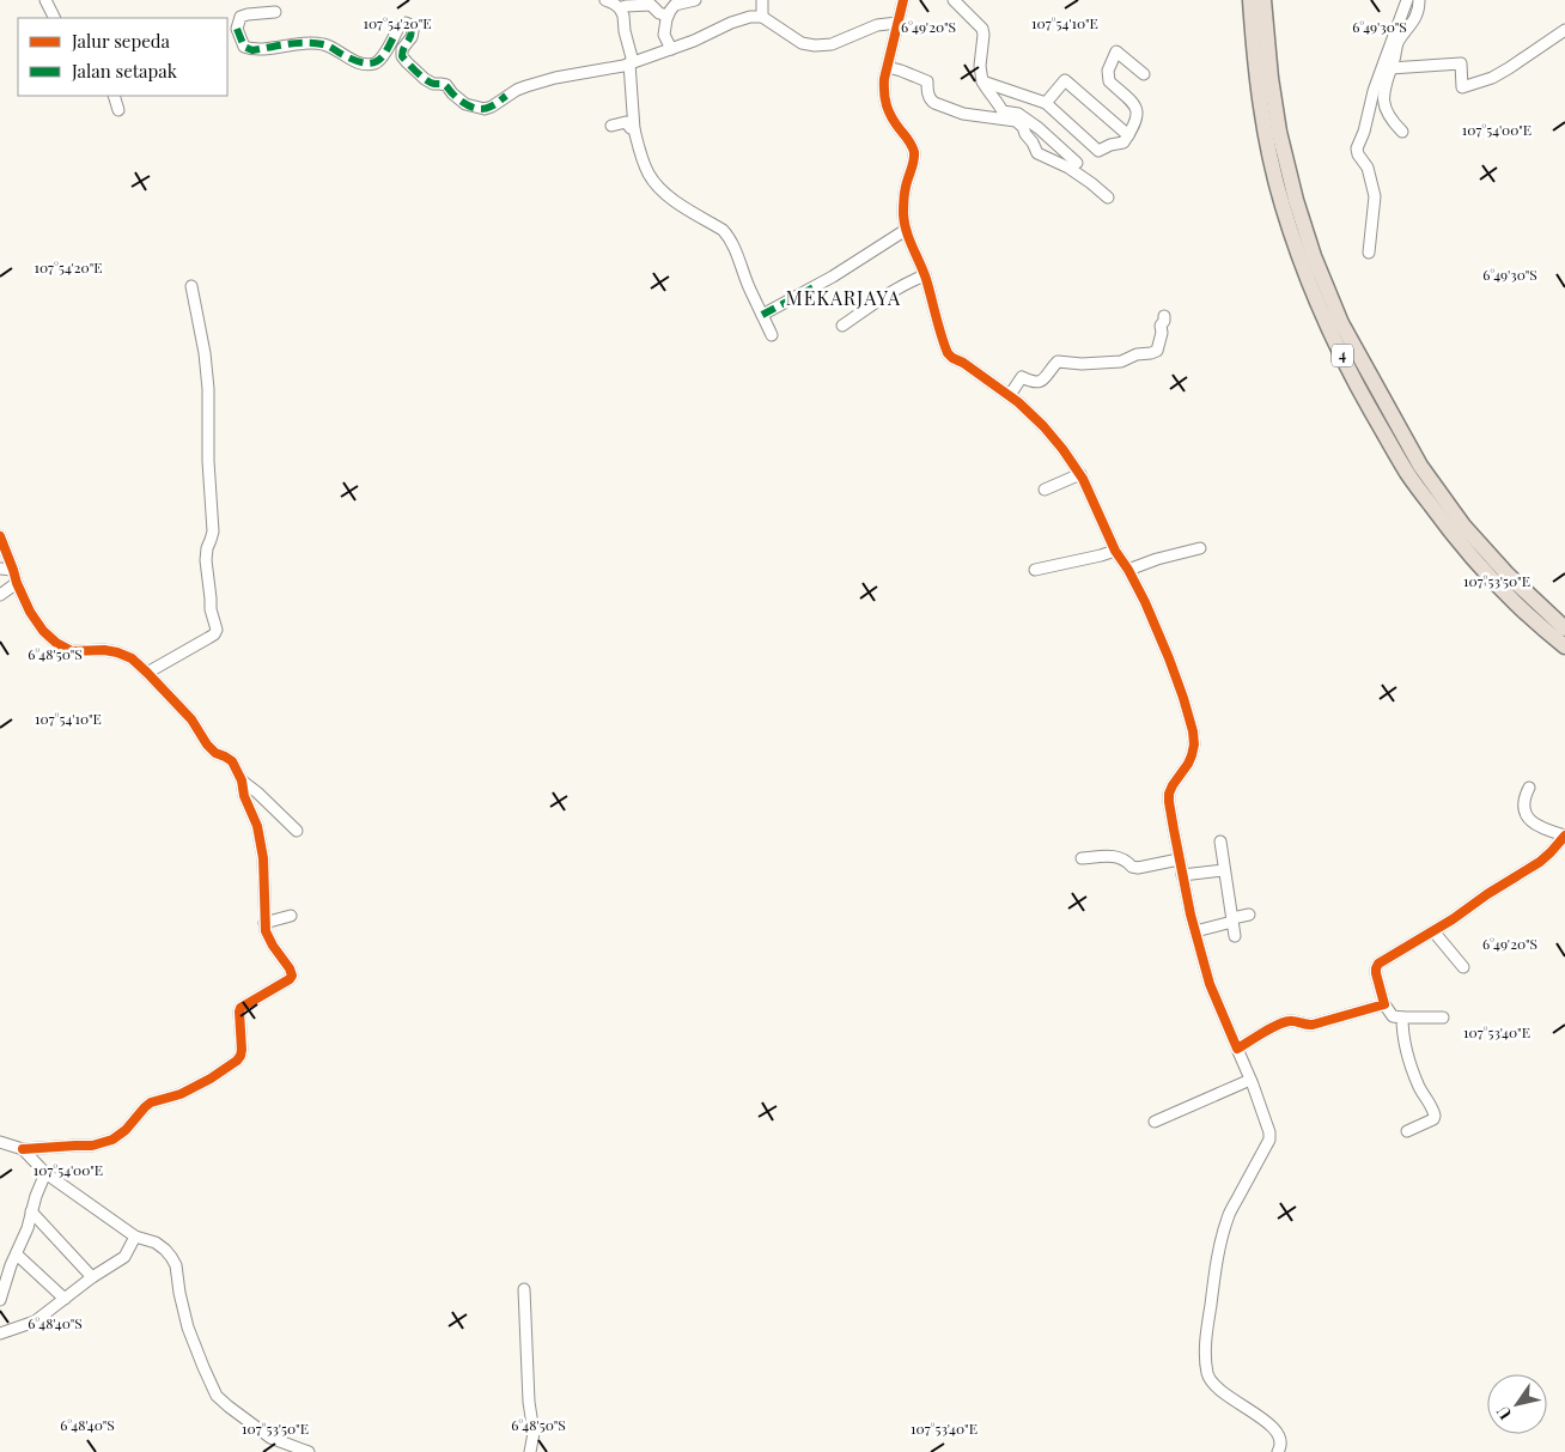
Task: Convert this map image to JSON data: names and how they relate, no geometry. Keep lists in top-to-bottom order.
{
  "streets": {
    "highway": ["4"]
  },
  "districts": ["MEKARJAYA"],
  "legend": ["Jalur sepeda", "Jalan setapak"],
  "north": "bottom left",
  "coordinates": [
    "107°54'20\"E",
    "107°54'10\"E",
    "6°49'20\"S",
    "6°49'30\"S",
    "107°54'00\"E",
    "107°53'50\"E",
    "6°48'50\"S",
    "107°53'40\"E",
    "6°48'40\"S"
  ]
}
